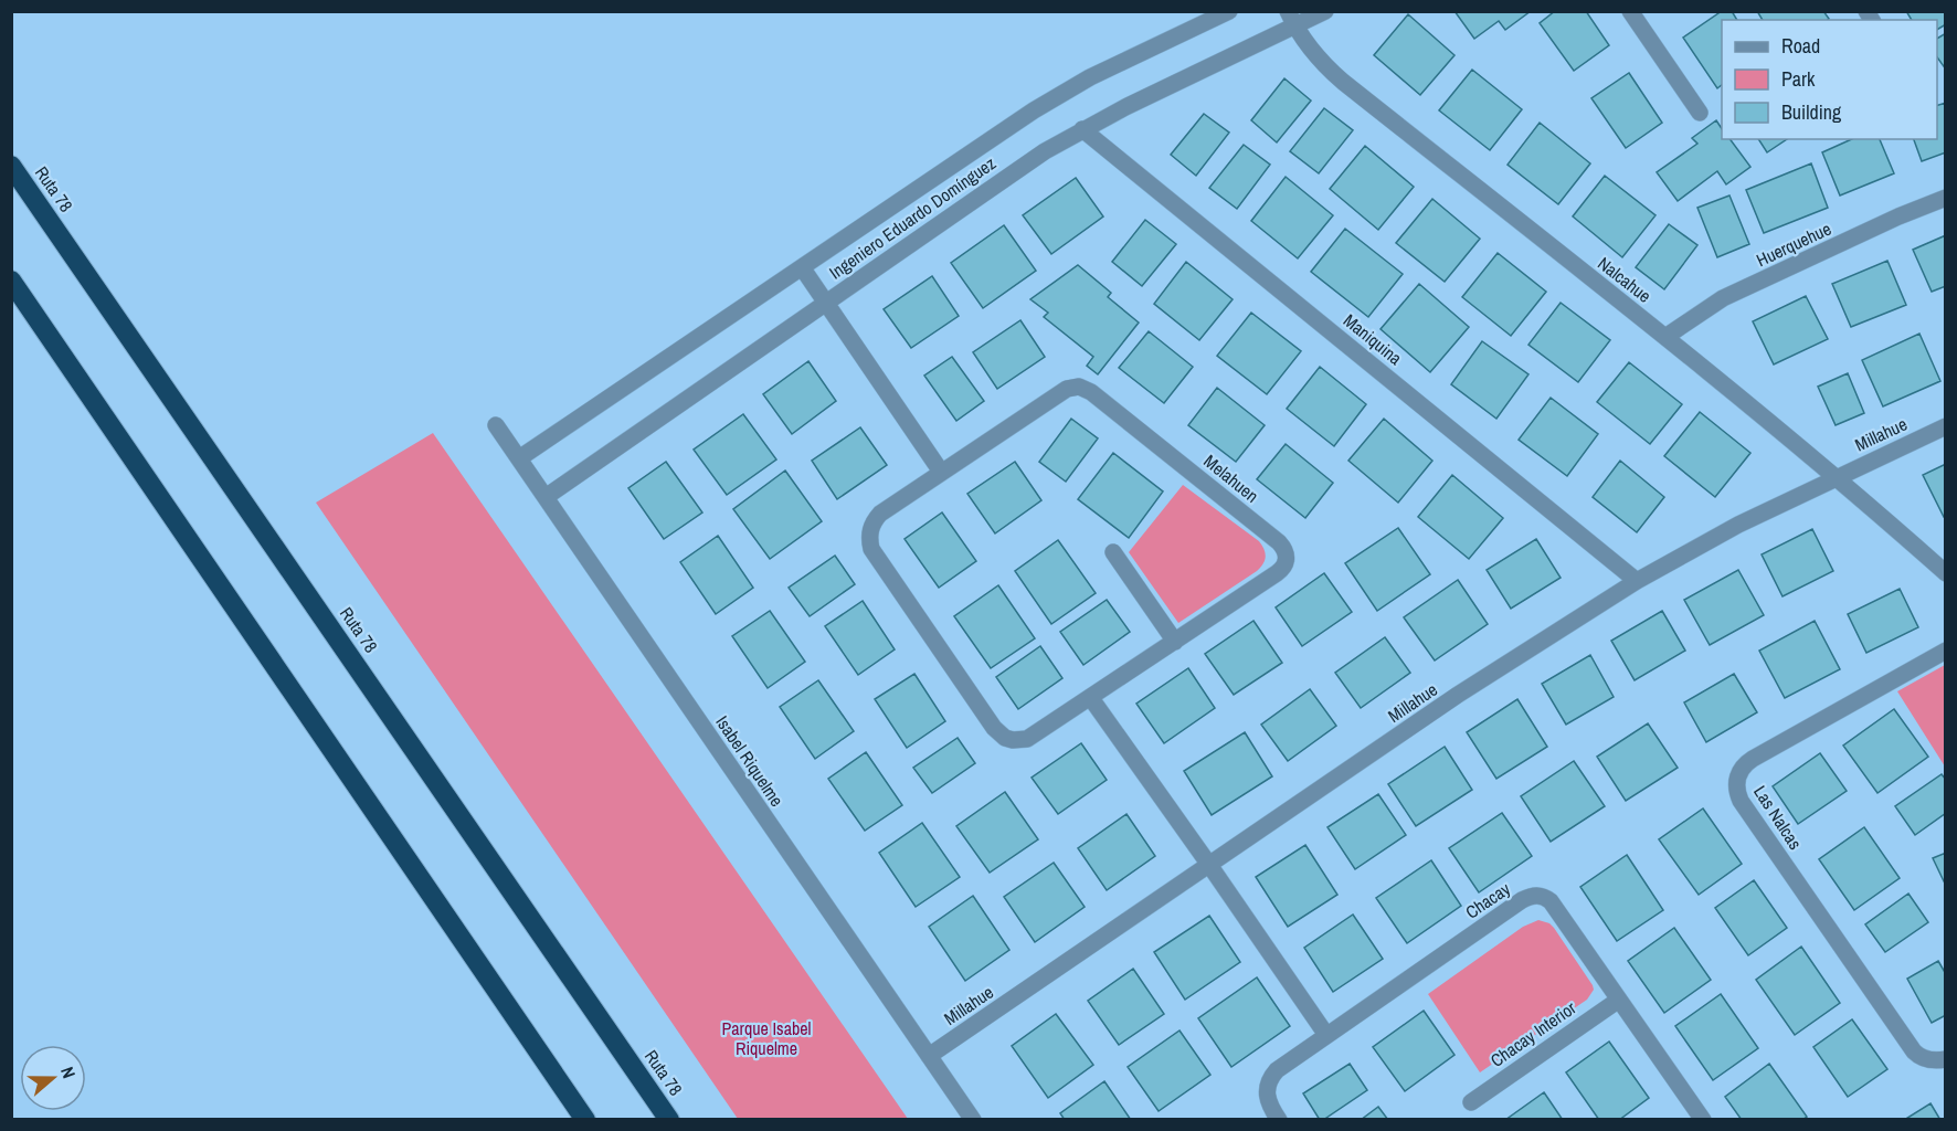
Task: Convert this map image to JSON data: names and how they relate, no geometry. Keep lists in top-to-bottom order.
{
  "streets": {
    "highway": ["Ruta 78"],
    "street": [
      "Ingeniero Eduardo Domínguez",
      "Huerquehue",
      "Nalcahue",
      "Maniquina",
      "Millahue",
      "Melahuen",
      "Isabel Riquelme",
      "Las Nalcas",
      "Chacay",
      "Chacay Interior"
    ]
  },
  "crossings": [
    ["Ingeniero Eduardo Domínguez", "Nalcahue"],
    ["Ingeniero Eduardo Domínguez", "Maniquina"],
    ["Ingeniero Eduardo Domínguez", "Isabel Riquelme"],
    ["Huerquehue", "Nalcahue"],
    ["Nalcahue", "Millahue"],
    ["Maniquina", "Millahue"],
    ["Millahue", "Isabel Riquelme"],
    ["Chacay", "Chacay Interior"]
  ],
  "parks": ["Parque Isabel Riquelme"],
  "legend": ["Road", "Park", "Building"],
  "north": "right"
}
